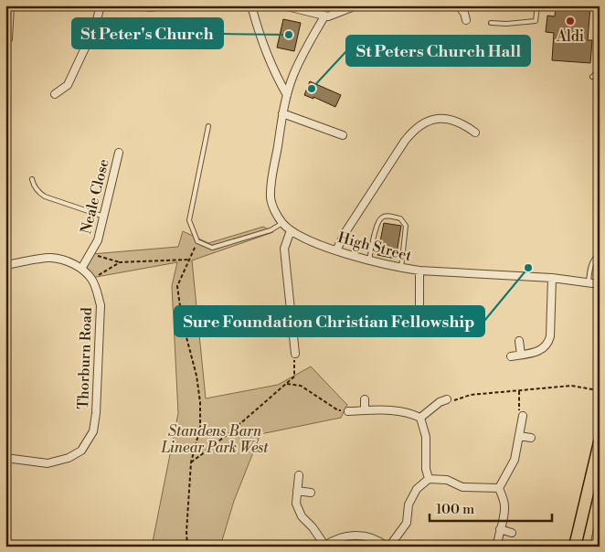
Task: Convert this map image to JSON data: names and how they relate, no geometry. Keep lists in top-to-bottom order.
{
  "streets": {
    "street": ["Neale Close", "High Street", "Thorburn Road"]
  },
  "crossings": [
    ["Neale Close", "Thorburn Road"]
  ],
  "parks": ["Standens Barn Linear Park West"],
  "places": [
    "Aldi",
    "St Peter's Church",
    "St Peters Church Hall",
    "Sure Foundation Christian Fellowship"
  ],
  "scale_bar": "100 m"
}
